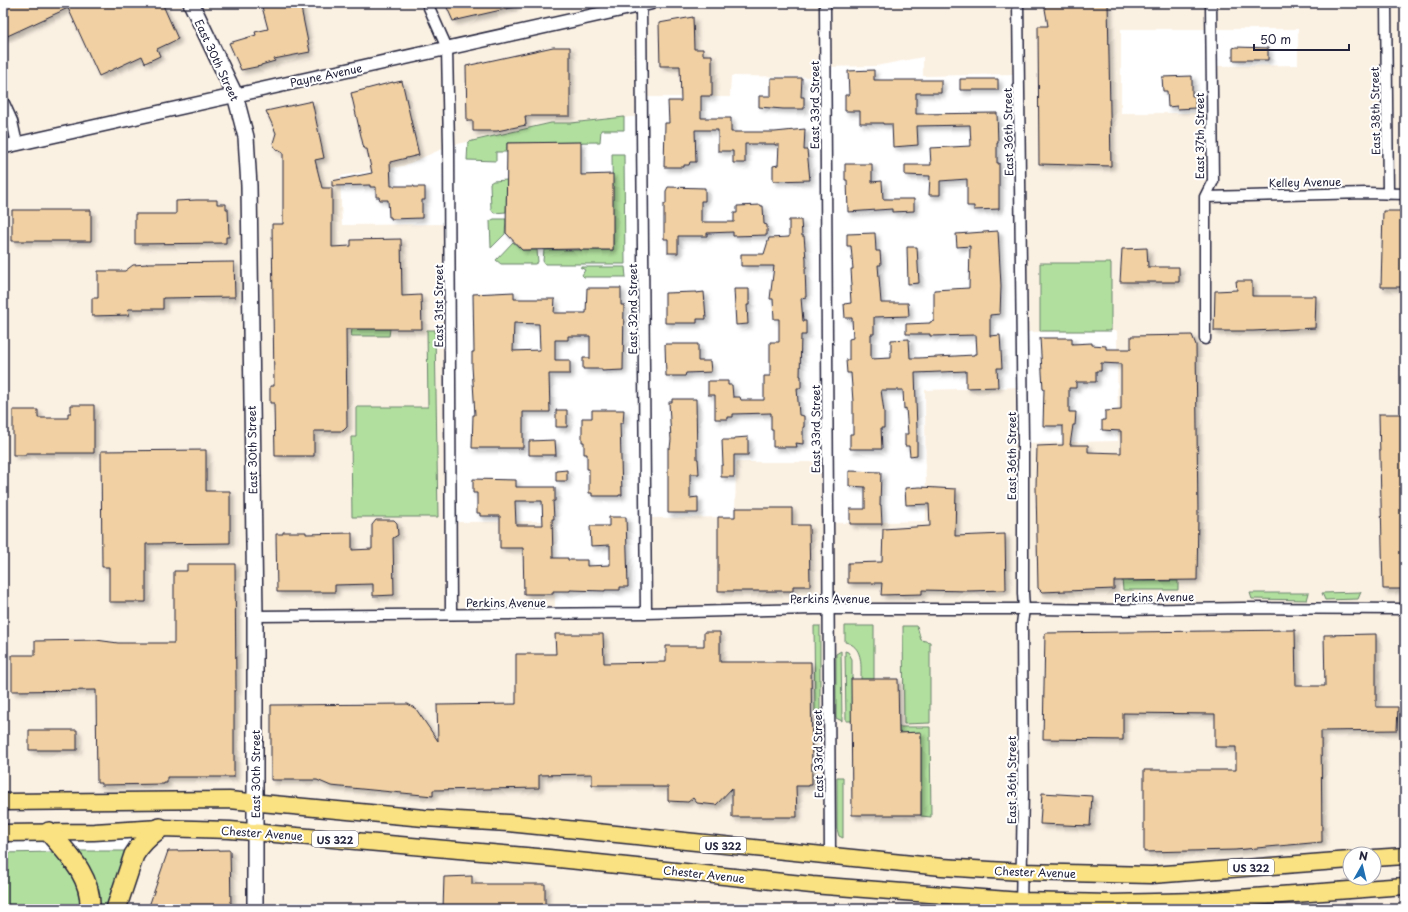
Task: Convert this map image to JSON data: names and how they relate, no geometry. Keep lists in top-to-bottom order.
{
  "streets": {
    "main road": ["East 30th Street", "Chester Avenue", "US 322"],
    "street": [
      "Payne Avenue",
      "East 33rd Street",
      "East 38th Street",
      "East 36th Street",
      "East 37th Street",
      "Kelley Avenue",
      "East 31st Street",
      "East 32nd Street",
      "Perkins Avenue"
    ]
  },
  "crossings": [
    ["East 30th Street", "Payne Avenue"],
    ["East 30th Street", "Perkins Avenue"],
    ["East 30th Street", "Chester Avenue"],
    ["Payne Avenue", "East 31st Street"],
    ["Payne Avenue", "East 32nd Street"],
    ["East 33rd Street", "Perkins Avenue"],
    ["East 33rd Street", "Chester Avenue"],
    ["East 38th Street", "Kelley Avenue"],
    ["East 36th Street", "Perkins Avenue"],
    ["East 36th Street", "Chester Avenue"],
    ["East 37th Street", "Kelley Avenue"],
    ["East 31st Street", "Perkins Avenue"],
    ["East 32nd Street", "Perkins Avenue"]
  ],
  "scale_bar": "50 m",
  "north": "top"
}
